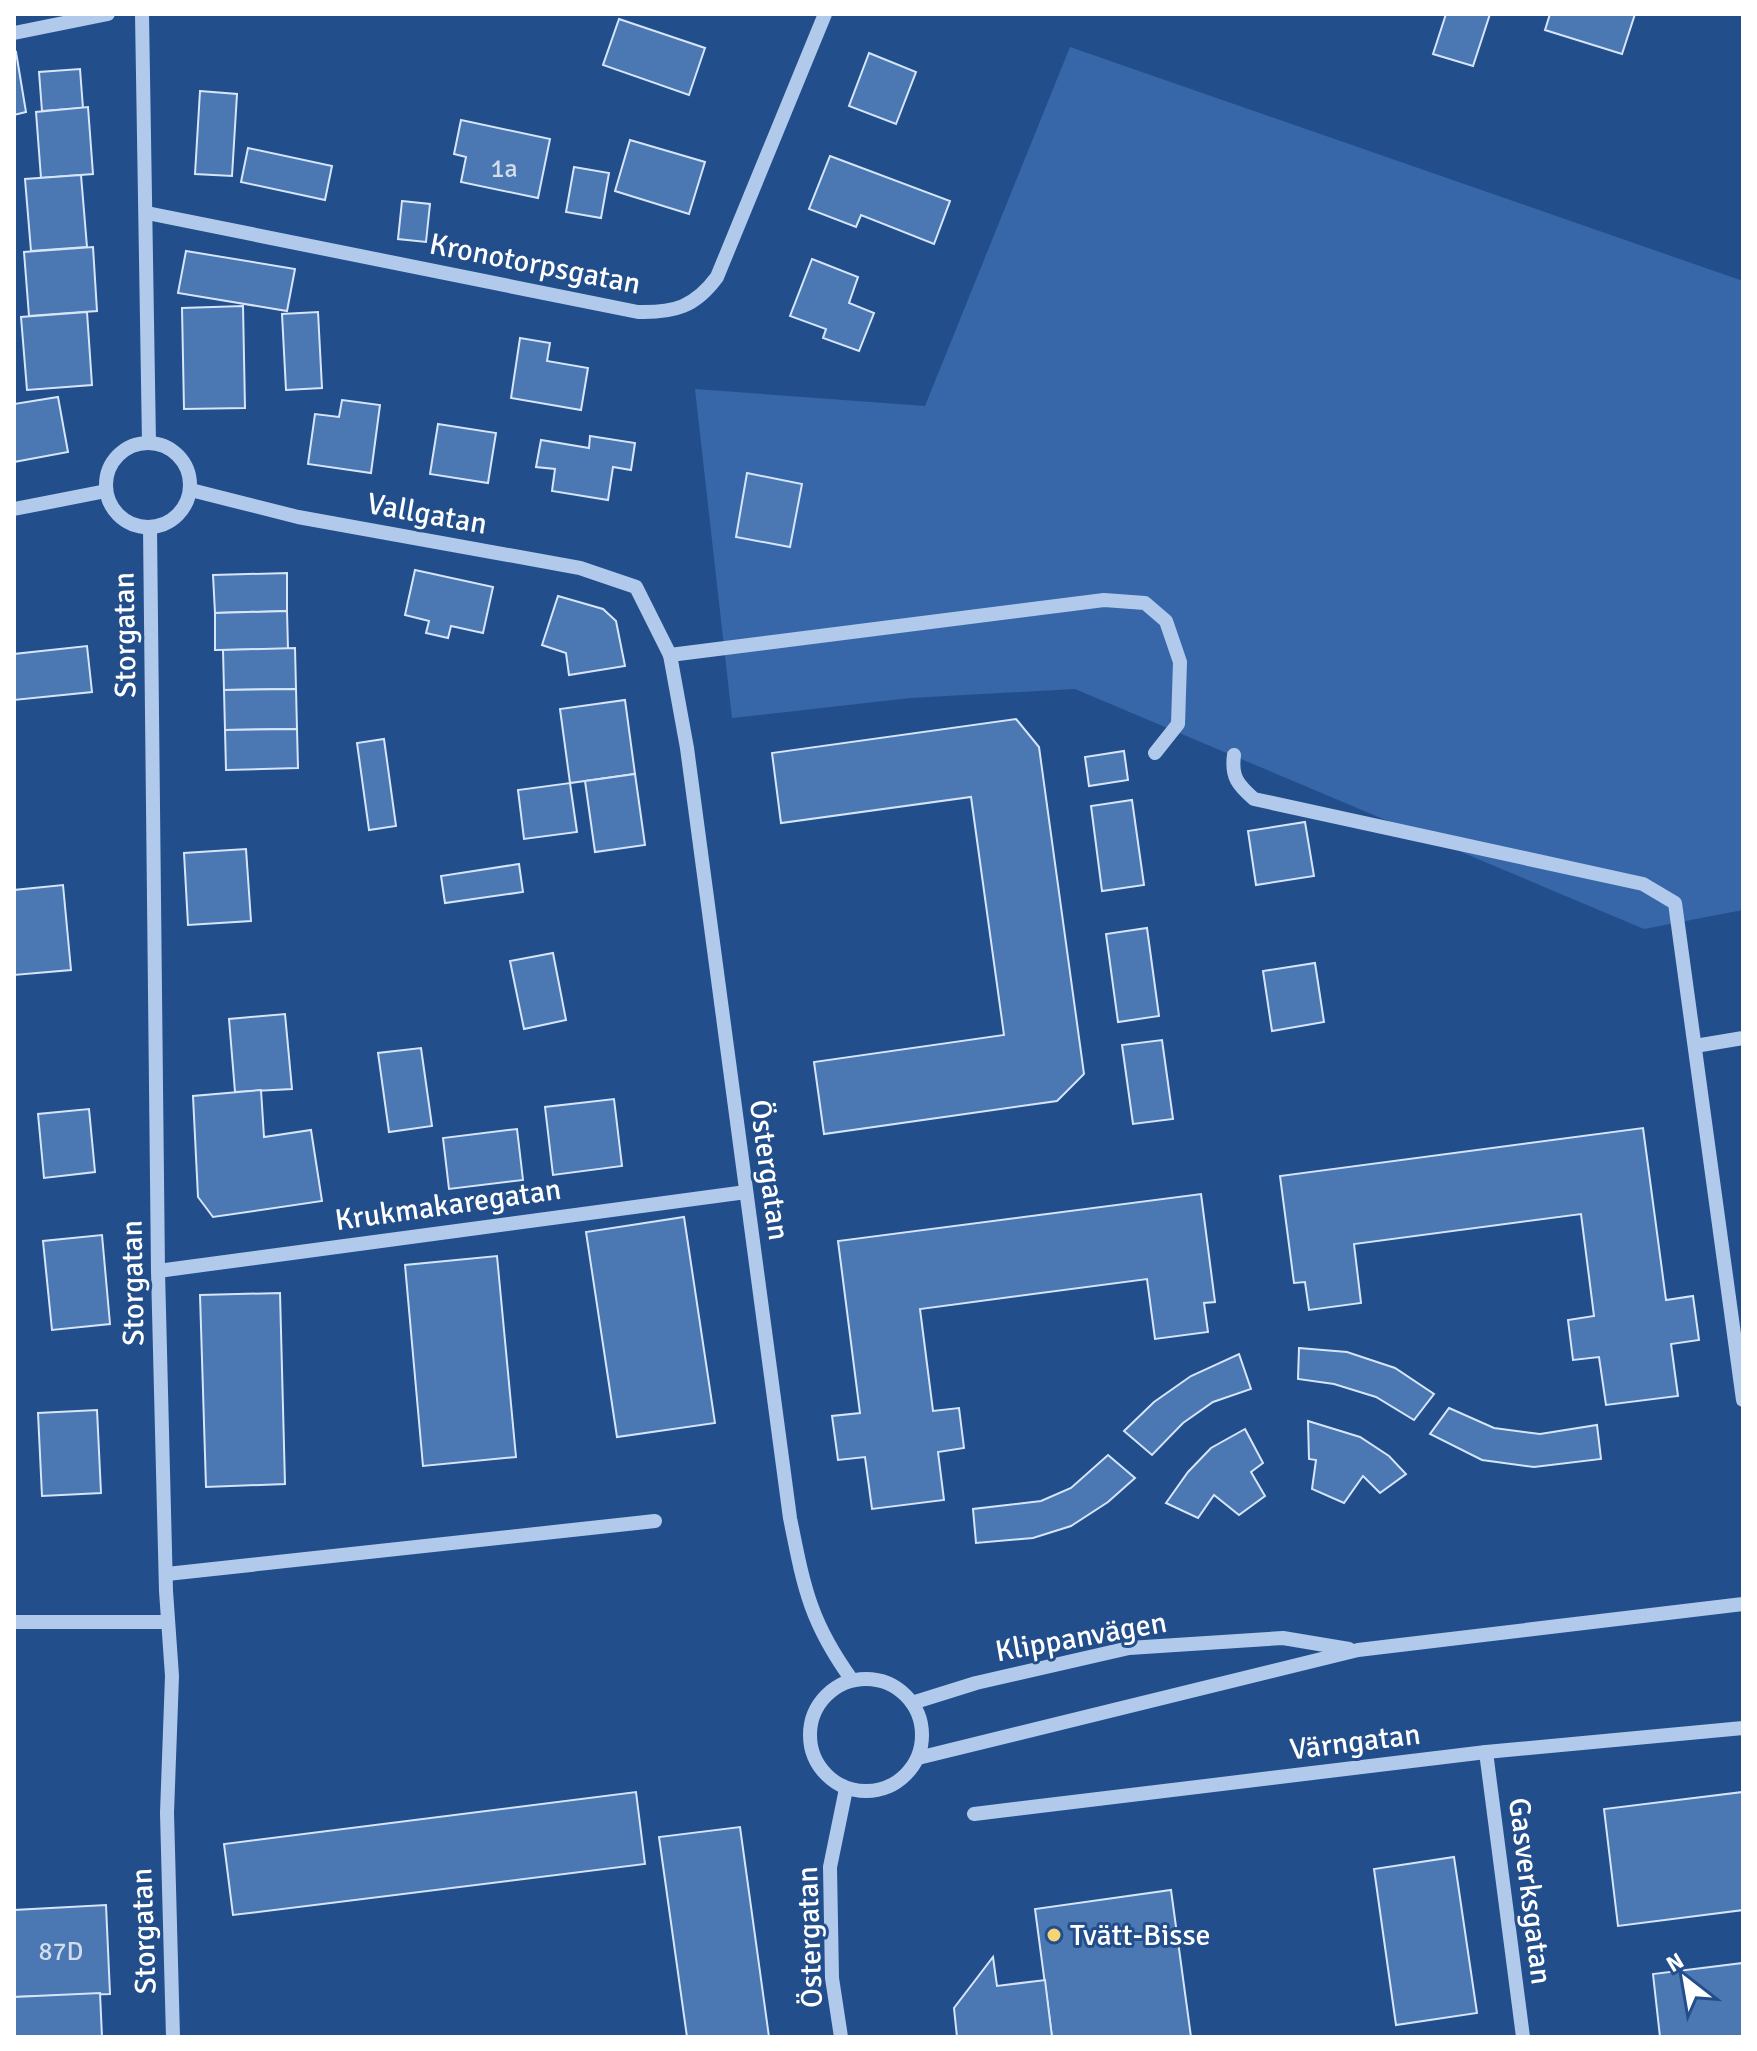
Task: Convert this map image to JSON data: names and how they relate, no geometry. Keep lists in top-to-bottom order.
{
  "streets": {
    "street": [
      "Kronotorpsgatan",
      "Vallgatan",
      "Storgatan",
      "Östergatan",
      "Krukmakaregatan",
      "Klippanvägen",
      "Värngatan",
      "Gasverksgatan"
    ]
  },
  "crossings": [
    ["Vallgatan", "Storgatan"],
    ["Vallgatan", "Östergatan"],
    ["Storgatan", "Krukmakaregatan"],
    ["Östergatan", "Krukmakaregatan"],
    ["Östergatan", "Klippanvägen"],
    ["Värngatan", "Gasverksgatan"]
  ],
  "places": ["Tvätt-Bisse"],
  "house_numbers": ["1a", "87D"],
  "north": "top left"
}
